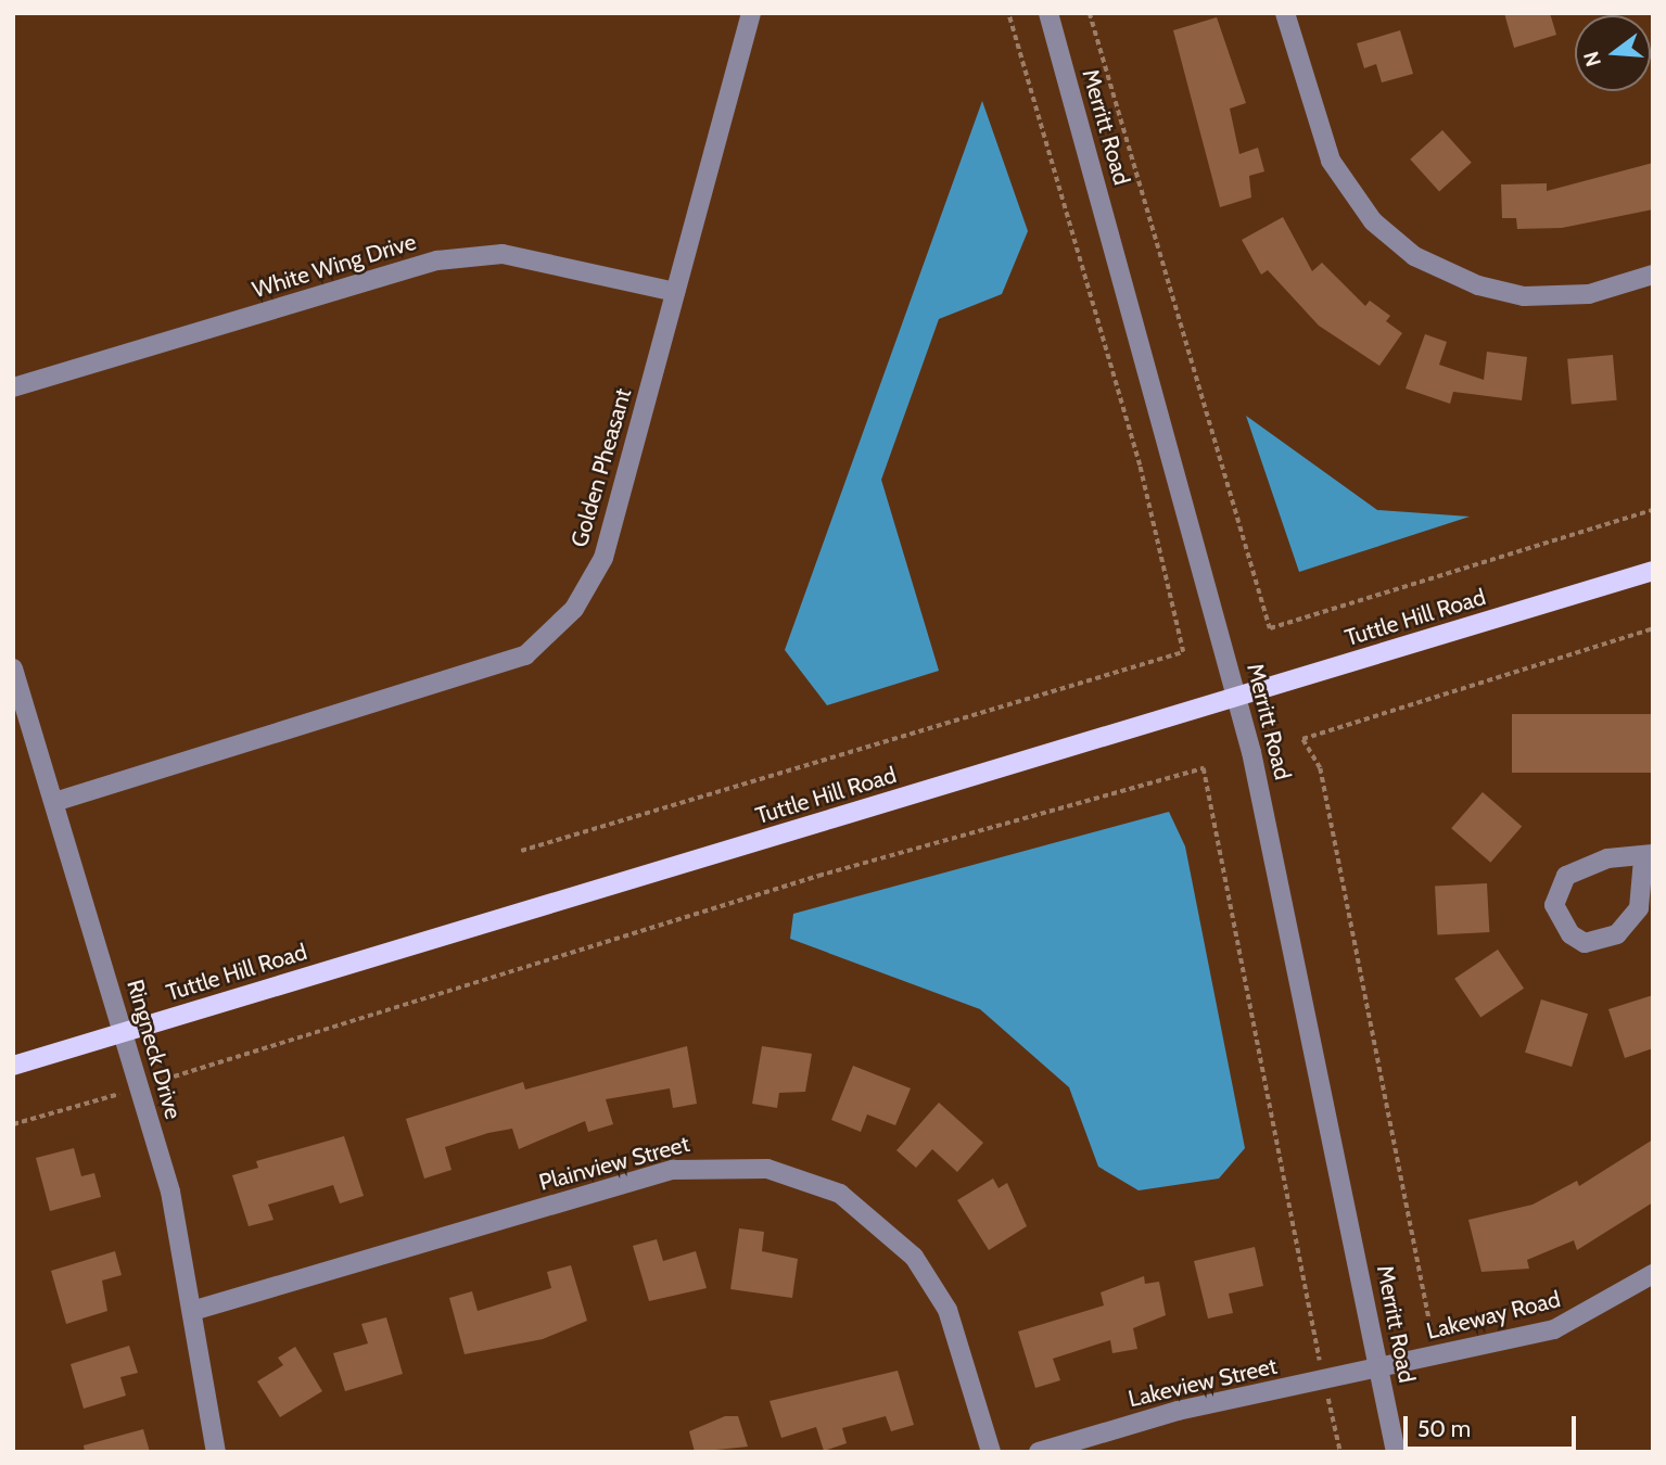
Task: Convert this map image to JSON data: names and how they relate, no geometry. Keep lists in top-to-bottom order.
{
  "streets": {
    "main road": ["Tuttle Hill Road"],
    "street": [
      "Merritt Road",
      "White Wing Drive",
      "Golden Pheasant",
      "Ringneck Drive",
      "Plainview Street",
      "Lakeway Road",
      "Lakeview Street"
    ]
  },
  "crossings": [
    ["Merritt Road", "Tuttle Hill Road"],
    ["Merritt Road", "Lakeway Road"],
    ["Merritt Road", "Lakeview Street"],
    ["White Wing Drive", "Golden Pheasant"],
    ["Golden Pheasant", "Ringneck Drive"],
    ["Tuttle Hill Road", "Ringneck Drive"],
    ["Ringneck Drive", "Plainview Street"],
    ["Lakeway Road", "Lakeview Street"]
  ],
  "scale_bar": "50 m",
  "north": "left"
}
